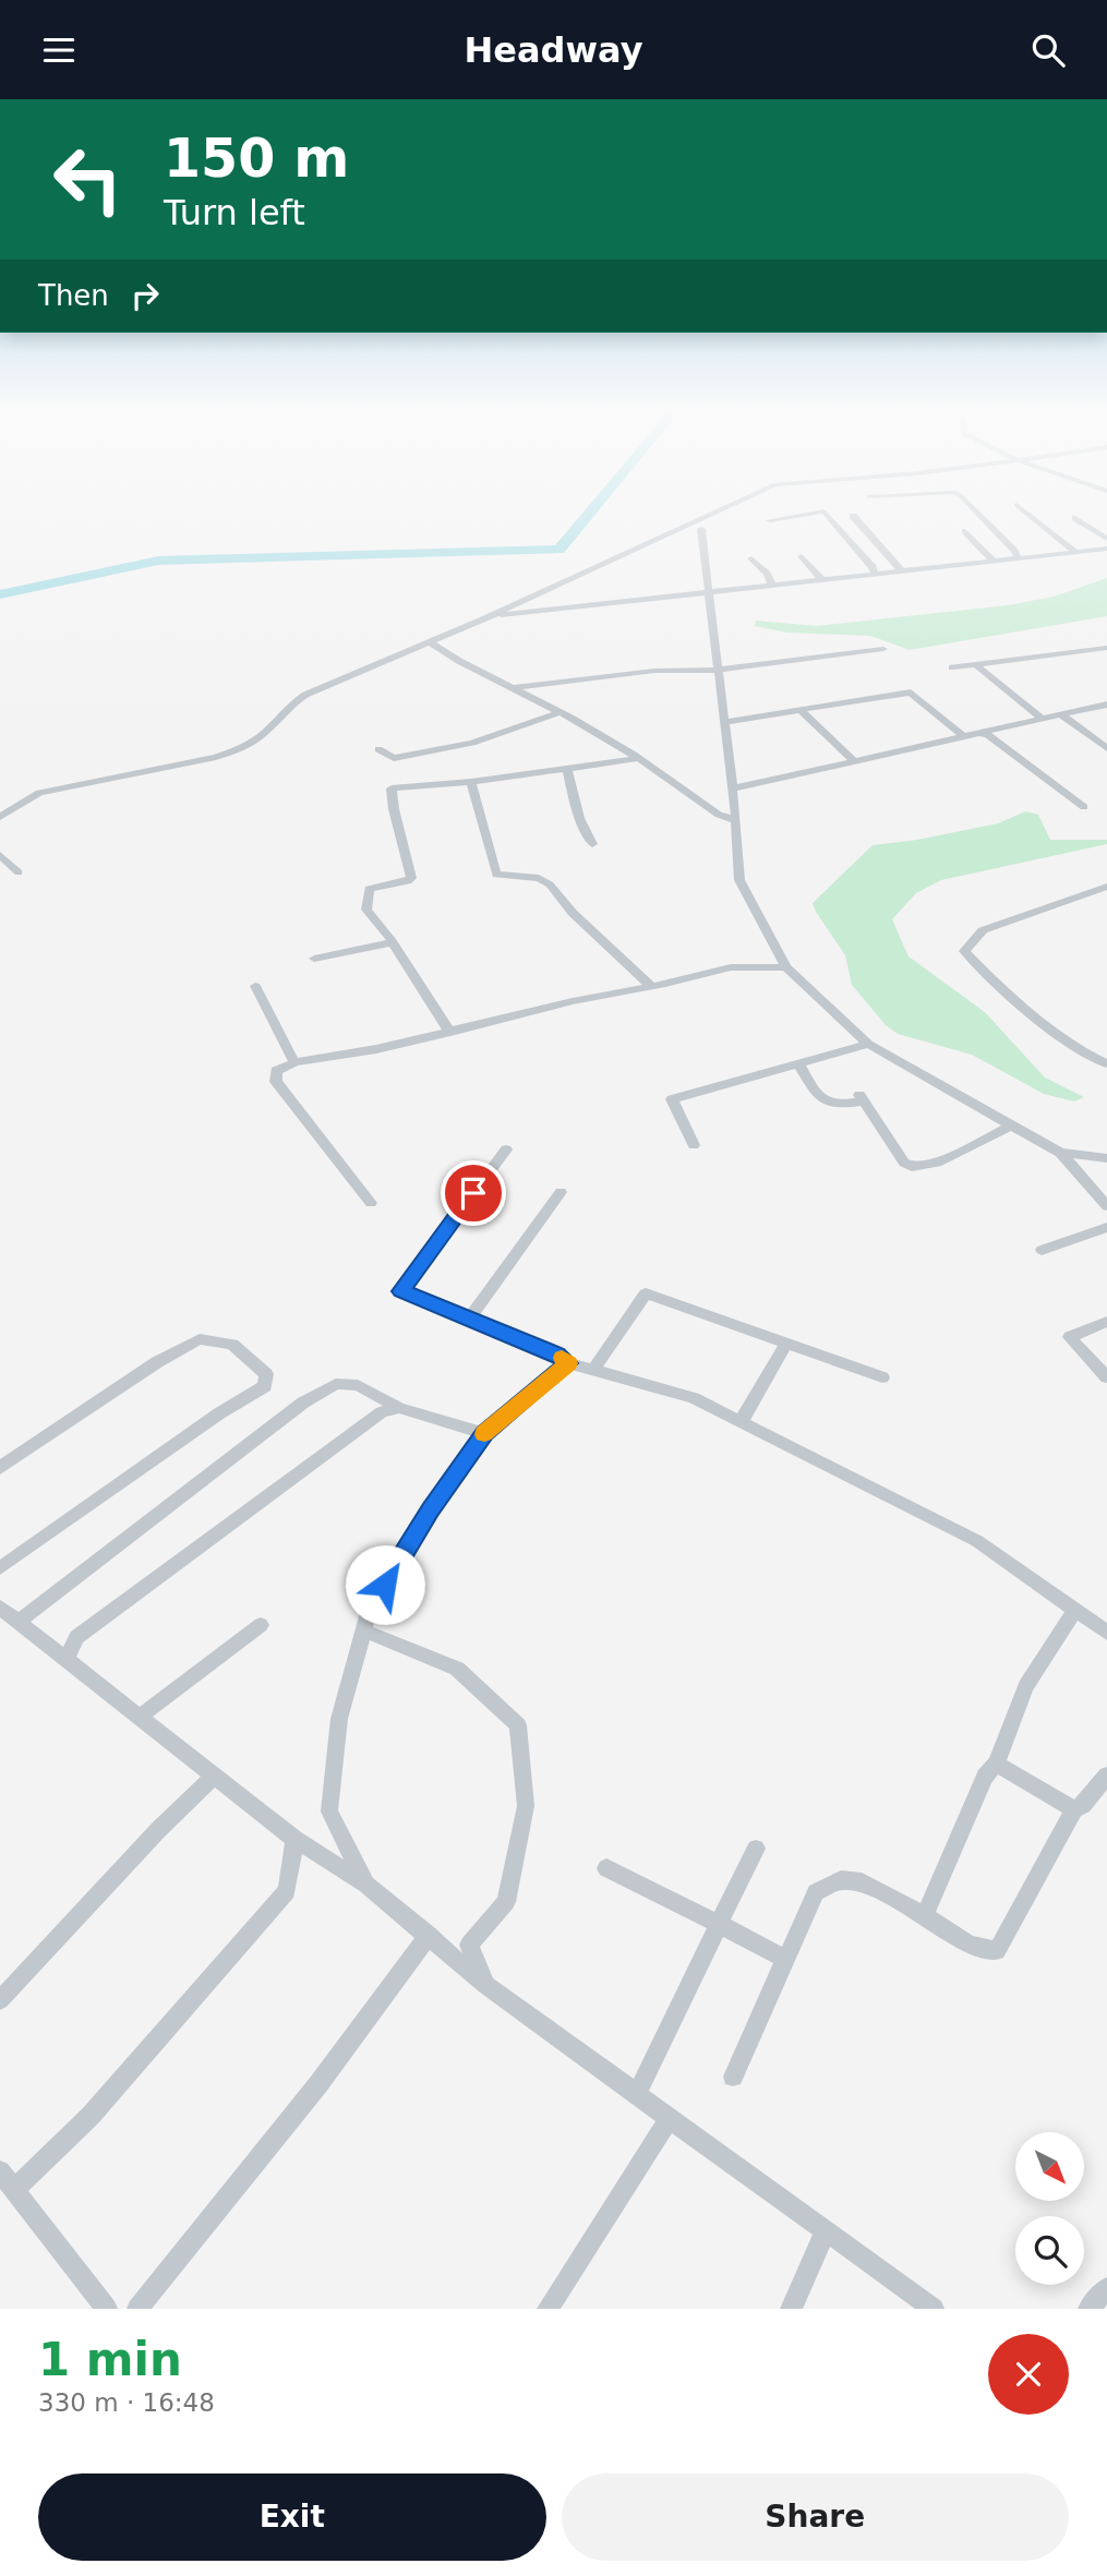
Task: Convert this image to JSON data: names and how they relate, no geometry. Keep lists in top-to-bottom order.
{
  "north": "bottom right",
  "page": {
    "header": "Headway",
    "turn": ["150 m", "Turn left"],
    "then": "Then",
    "heading": ["1 min", "330 m · 16:48"],
    "buttons": ["Exit", "Share"]
  }
}
